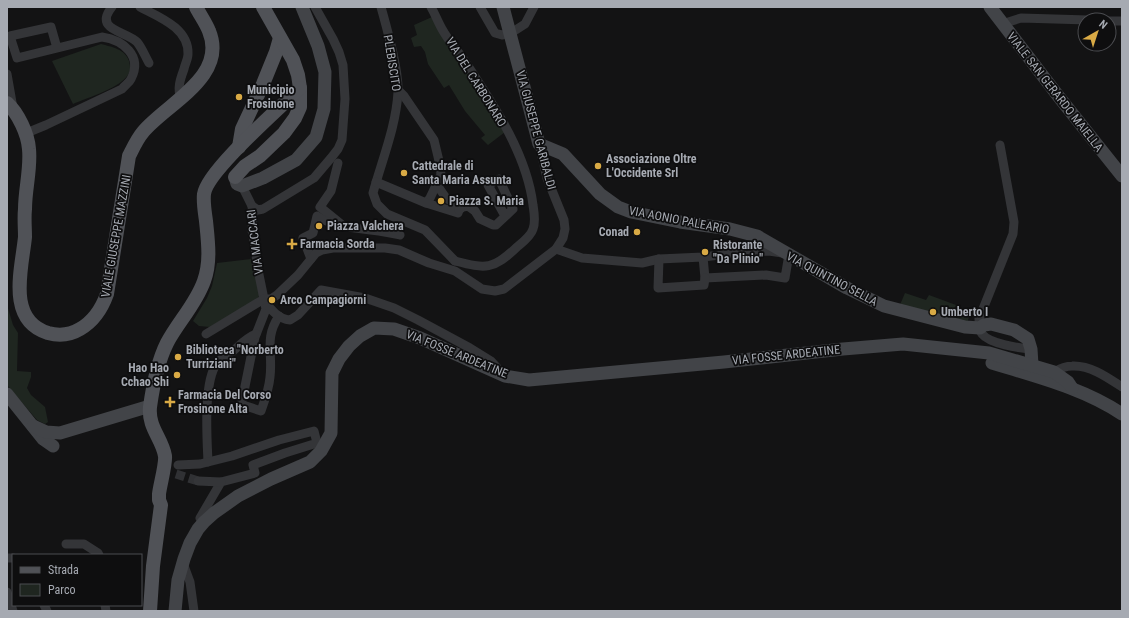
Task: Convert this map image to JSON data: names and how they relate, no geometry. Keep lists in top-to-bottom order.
{
  "streets": {
    "main road": [
      "VIALE SAN GERARDO MAIELLA",
      "VIA GIUSEPPE GARIBALDI",
      "VIA AONIO PALEARIO",
      "VIALE GIUSEPPE MAZZINI",
      "VIA QUINTINO SELLA",
      "VIA FOSSE ARDEATINE"
    ],
    "street": ["PLEBISCITO", "VIA DEL CARBONARO", "VIA MACCARI"]
  },
  "crossings": [
    ["PLEBISCITO", "VIA DEL CARBONARO"],
    ["PLEBISCITO", "VIA GIUSEPPE GARIBALDI"],
    ["VIA DEL CARBONARO", "VIA GIUSEPPE GARIBALDI"],
    ["VIA GIUSEPPE GARIBALDI", "VIA AONIO PALEARIO"],
    ["VIA GIUSEPPE GARIBALDI", "VIA QUINTINO SELLA"],
    ["VIA AONIO PALEARIO", "VIA QUINTINO SELLA"],
    ["VIA QUINTINO SELLA", "VIA FOSSE ARDEATINE"]
  ],
  "places": {
    "other": [
      "Municipio Frosinone",
      "Associazione Oltre L'Occidente Srl",
      "Cattedrale di Santa Maria Assunta",
      "Piazza S. Maria",
      "Piazza Valchera",
      "Conad",
      "Ristorante \"Da Plinio\"",
      "Arco Campagiorni",
      "Umberto I",
      "Biblioteca \"Norberto Turriziani\"",
      "Hao Hao Cchao Shi"
    ],
    "health": ["Farmacia Sorda", "Farmacia Del Corso Frosinone Alta"]
  },
  "legend": ["Strada", "Parco"],
  "north": "top right"
}
